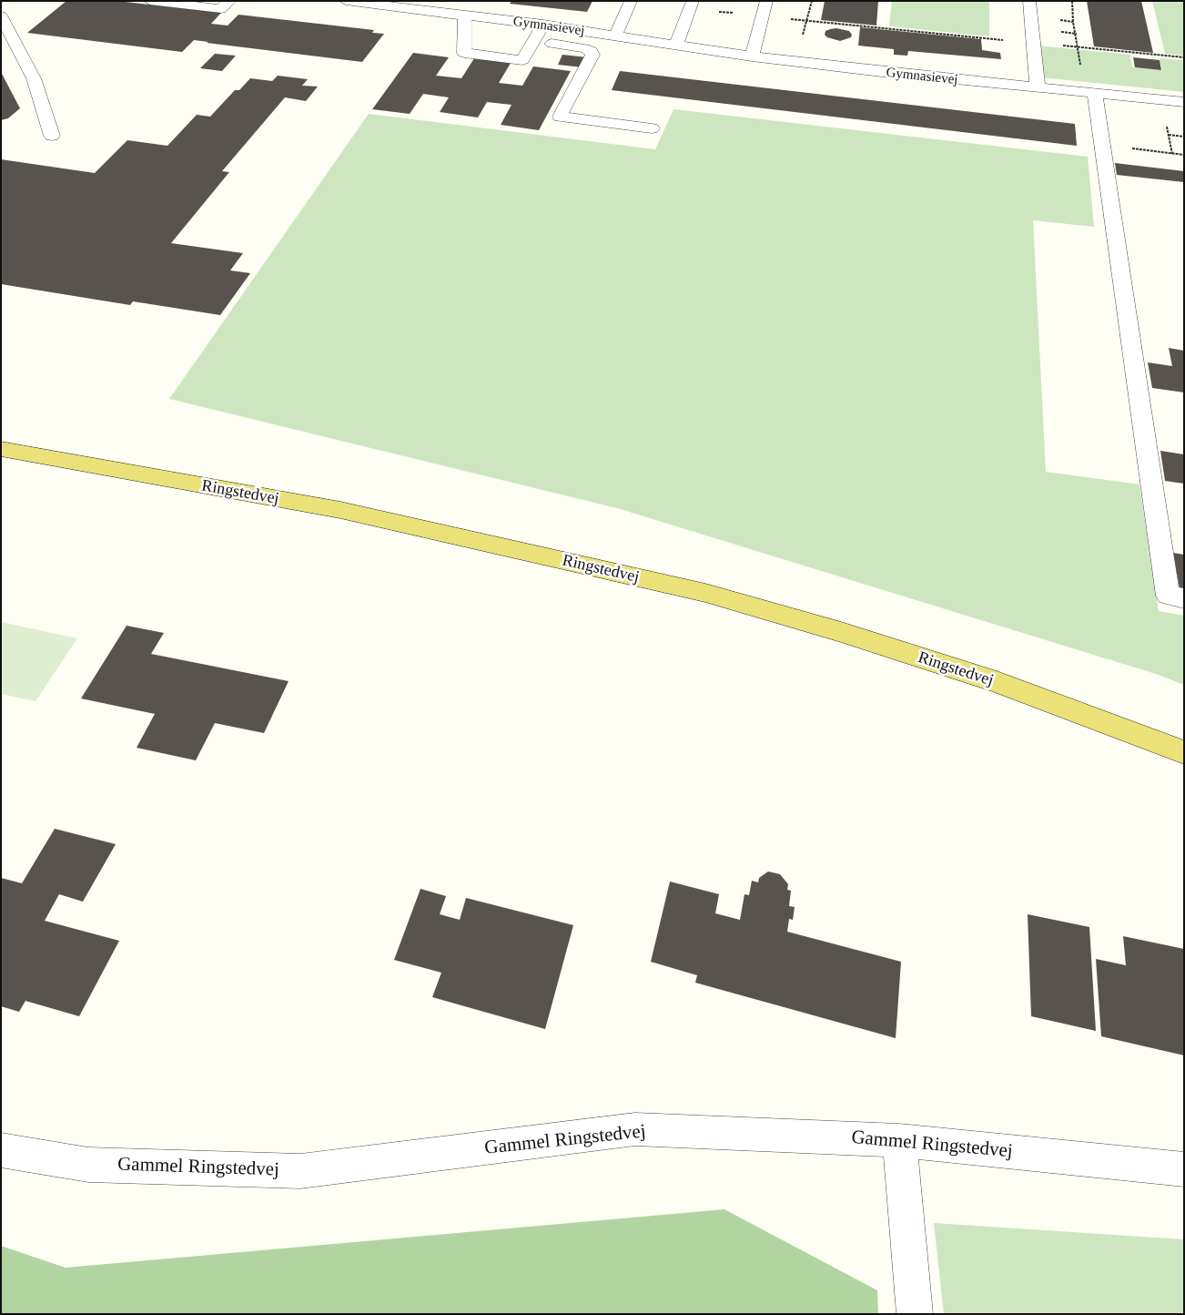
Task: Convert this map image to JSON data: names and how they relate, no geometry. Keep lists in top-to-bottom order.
{
  "streets": {
    "main road": ["Ringstedvej"],
    "street": ["Gymnasievej", "Gammel Ringstedvej"]
  }
}
